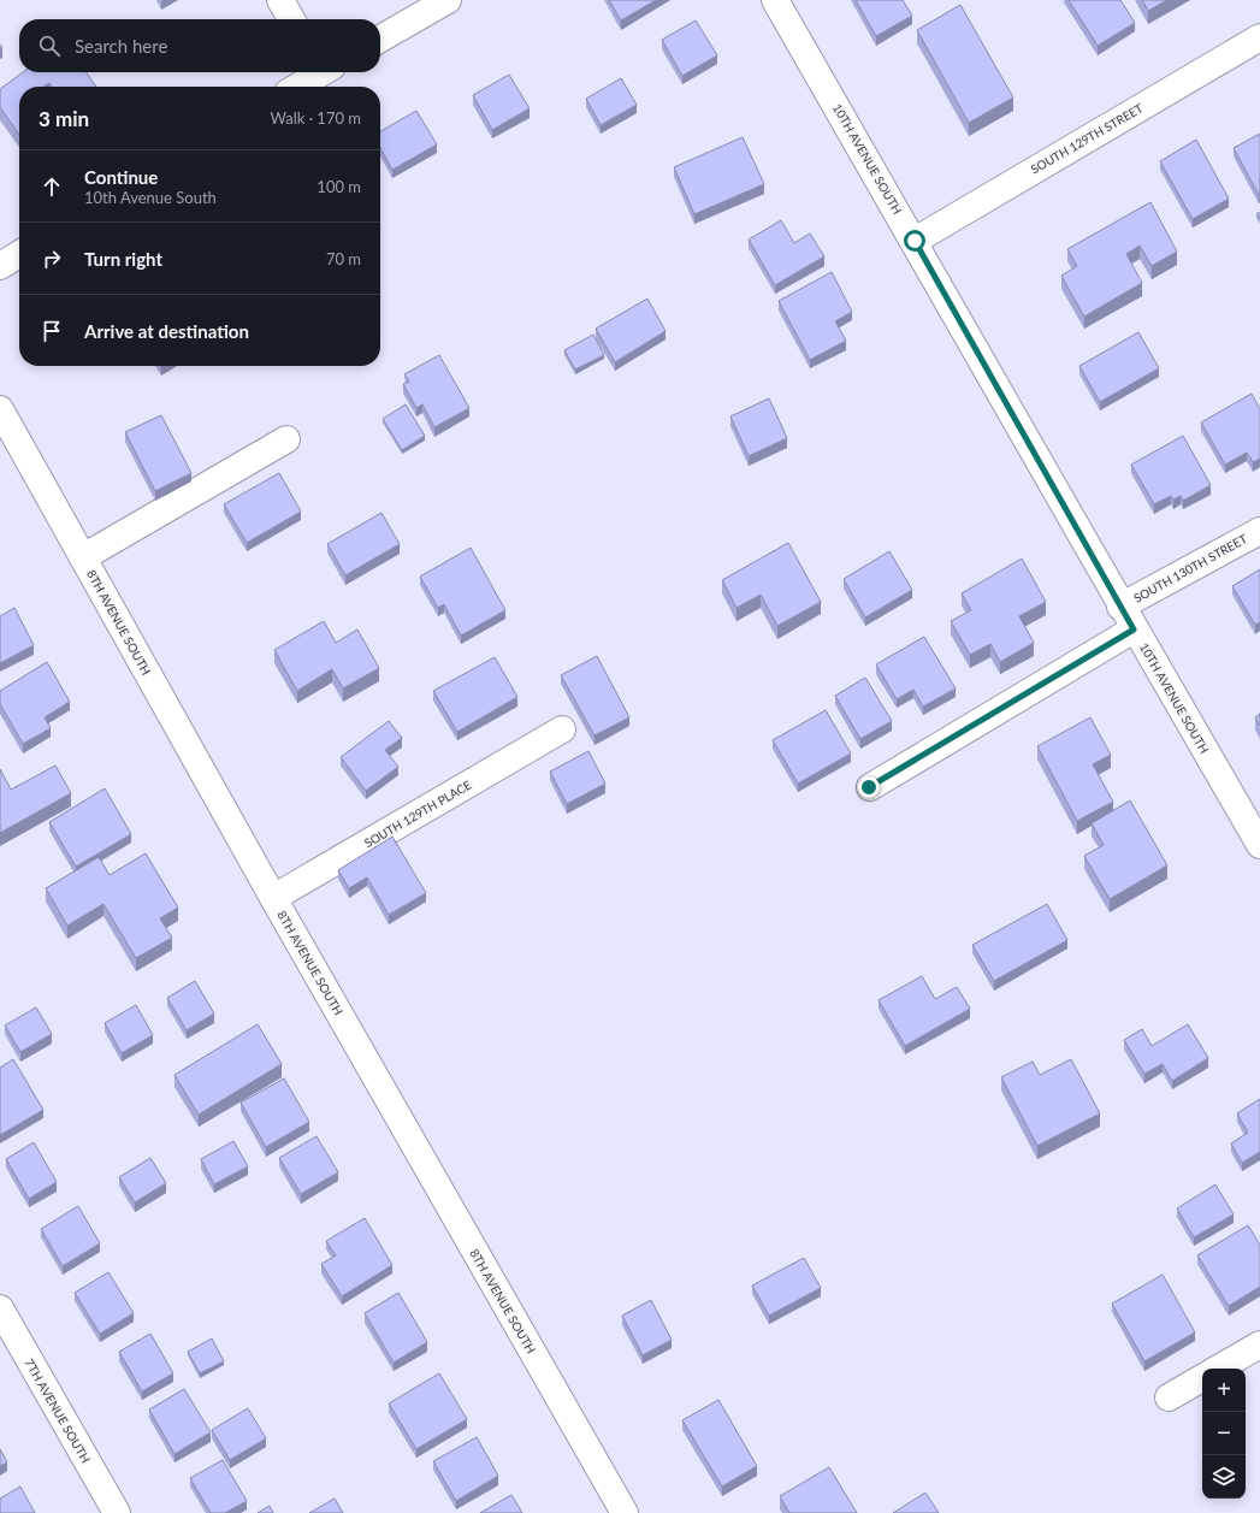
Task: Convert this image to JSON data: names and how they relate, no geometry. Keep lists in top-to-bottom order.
{
  "streets": {
    "street": [
      "SOUTH 129TH STREET",
      "10TH AVENUE SOUTH",
      "SOUTH 130TH STREET",
      "8TH AVENUE SOUTH",
      "SOUTH 129TH PLACE",
      "7TH AVENUE SOUTH"
    ]
  },
  "crossings": [
    ["SOUTH 129TH STREET", "10TH AVENUE SOUTH"],
    ["10TH AVENUE SOUTH", "SOUTH 130TH STREET"],
    ["8TH AVENUE SOUTH", "SOUTH 129TH PLACE"]
  ],
  "page": {
    "search": "Search here",
    "heading": ["3 min", "Walk · 170 m"],
    "list": [
      ["Continue", "10th Avenue South", "100 m"],
      ["Turn right", "70 m"],
      "Arrive at destination"
    ],
    "map_buttons": ["+", "−"]
  }
}
